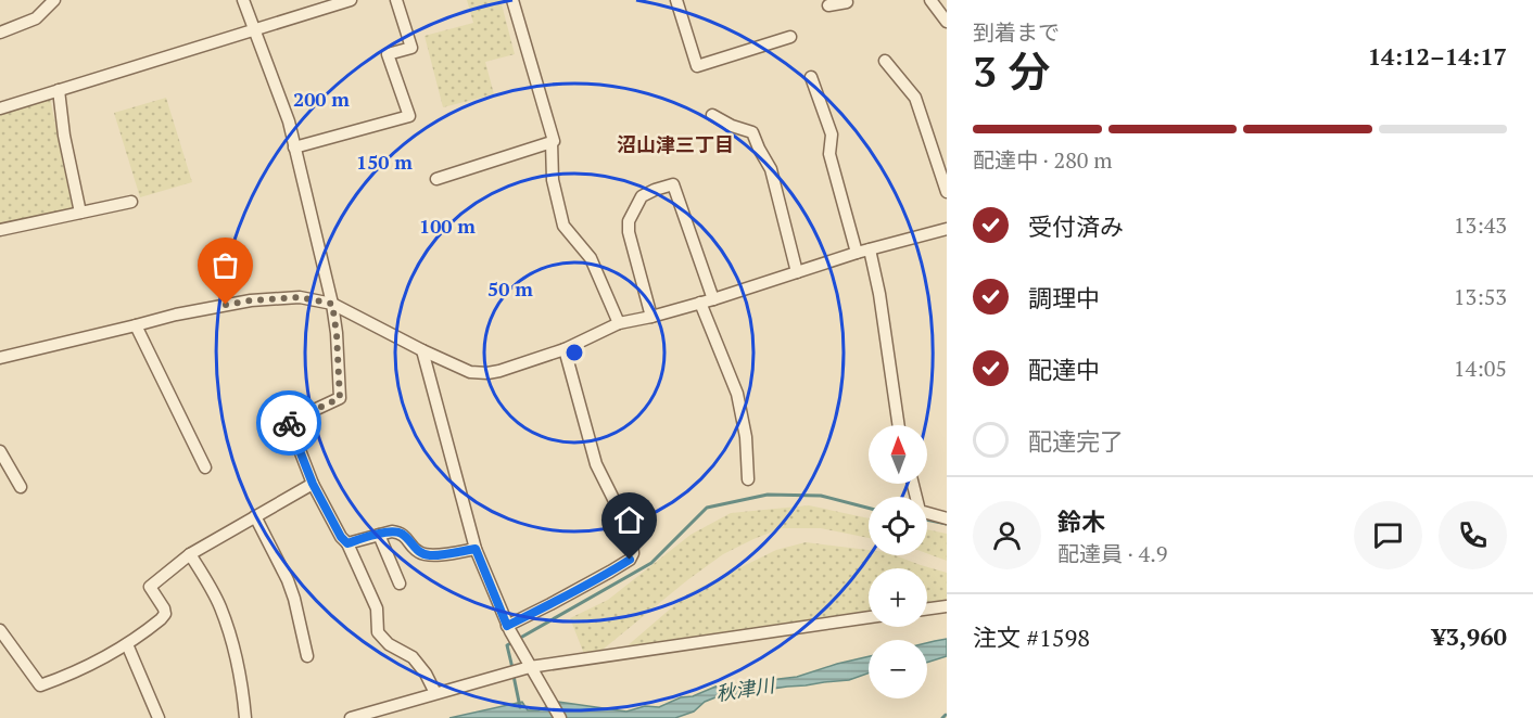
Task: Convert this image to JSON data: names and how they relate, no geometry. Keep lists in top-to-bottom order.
{
  "districts": ["沼山津三丁目"],
  "water": ["秋津川"],
  "north": "top",
  "page": {
    "heading": ["3 分", "到着まで", "14:12–14:17"],
    "panel": [
      "鈴木",
      "配達員 · 4.9",
      "注文 #1598",
      "¥3,960"
    ],
    "bar": "配達中 · 280 m",
    "list": [
      ["受付済み", "13:43"],
      ["調理中", "13:53"],
      ["配達中", "14:05"],
      "配達完了"
    ],
    "map_buttons": ["+", "−"]
  },
  "rings": [
    "200 m",
    "150 m",
    "100 m",
    "50 m"
  ]
}
